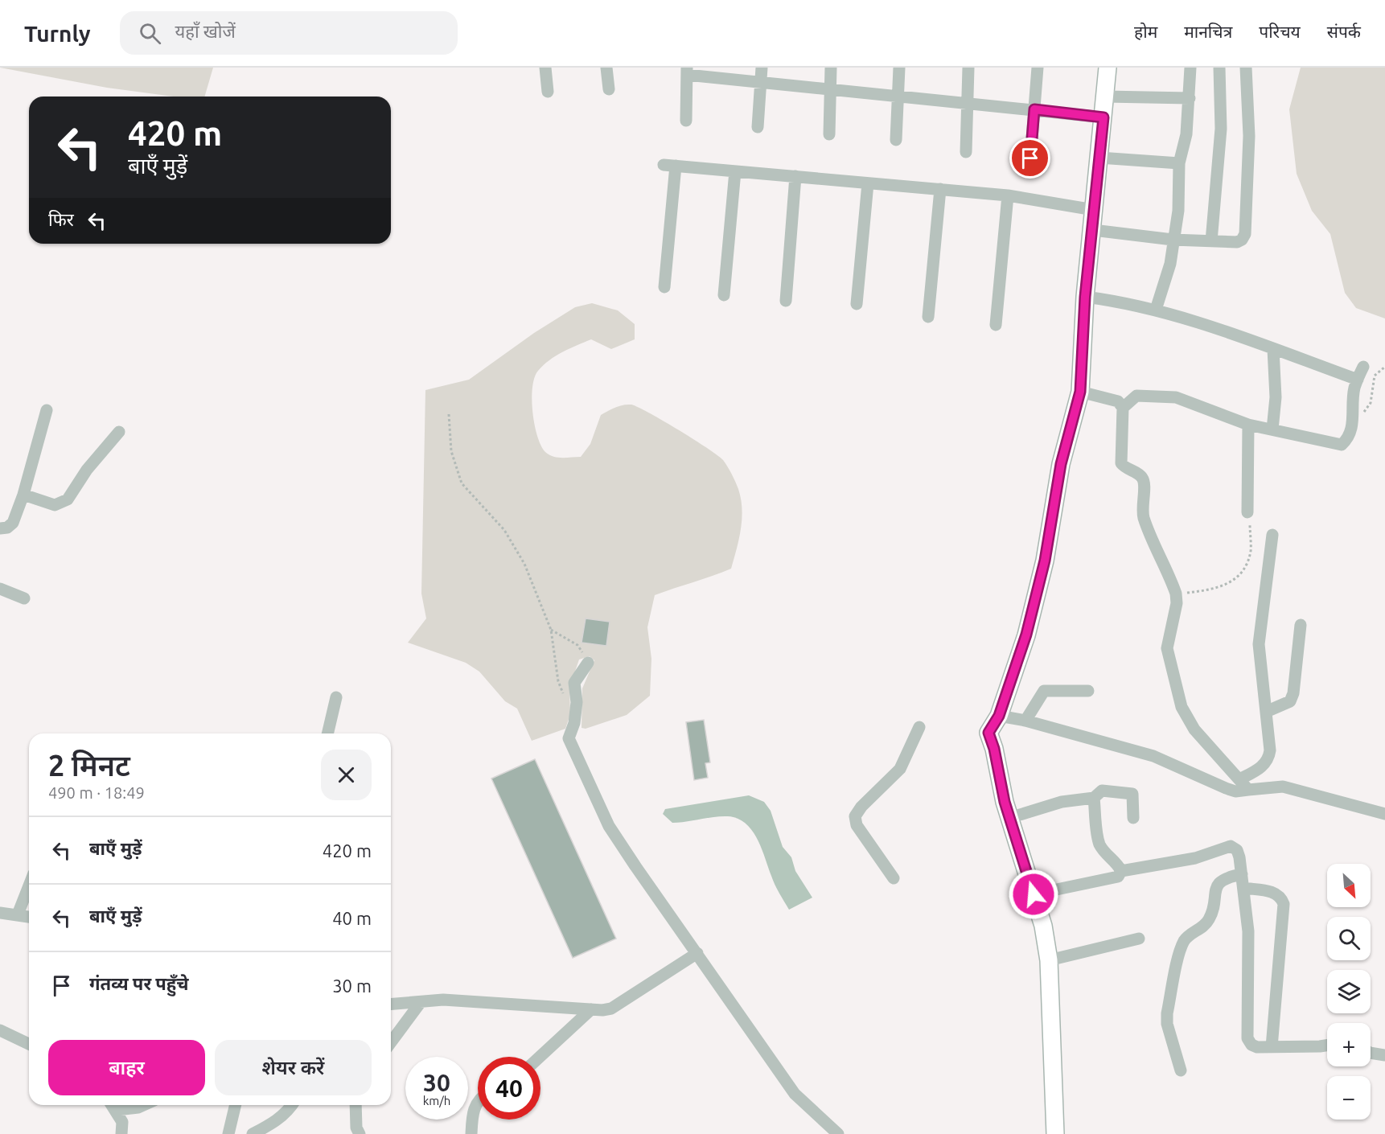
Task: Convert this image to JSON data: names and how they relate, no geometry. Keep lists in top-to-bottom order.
{
  "north": "bottom right",
  "page": {
    "header": "Turnly",
    "search": "यहाँ खोजें",
    "nav": [
      "होम",
      "मानचित्र",
      "परिचय",
      "संपर्क"
    ],
    "turn": ["420 m", "बाएँ मुड़ें"],
    "then": "फिर",
    "heading": ["2 मिनट", "490 m · 18:49"],
    "list": [
      {
        "name": "बाएँ मुड़ें",
        "value": "420 m"
      },
      {
        "name": "बाएँ मुड़ें",
        "value": "40 m"
      },
      {
        "name": "गंतव्य पर पहुँचे",
        "value": "30 m"
      }
    ],
    "map_buttons": ["+", "−"],
    "buttons": ["बाहर", "शेयर करें"],
    "speed": "30 km/h",
    "limit": "40"
  }
}
